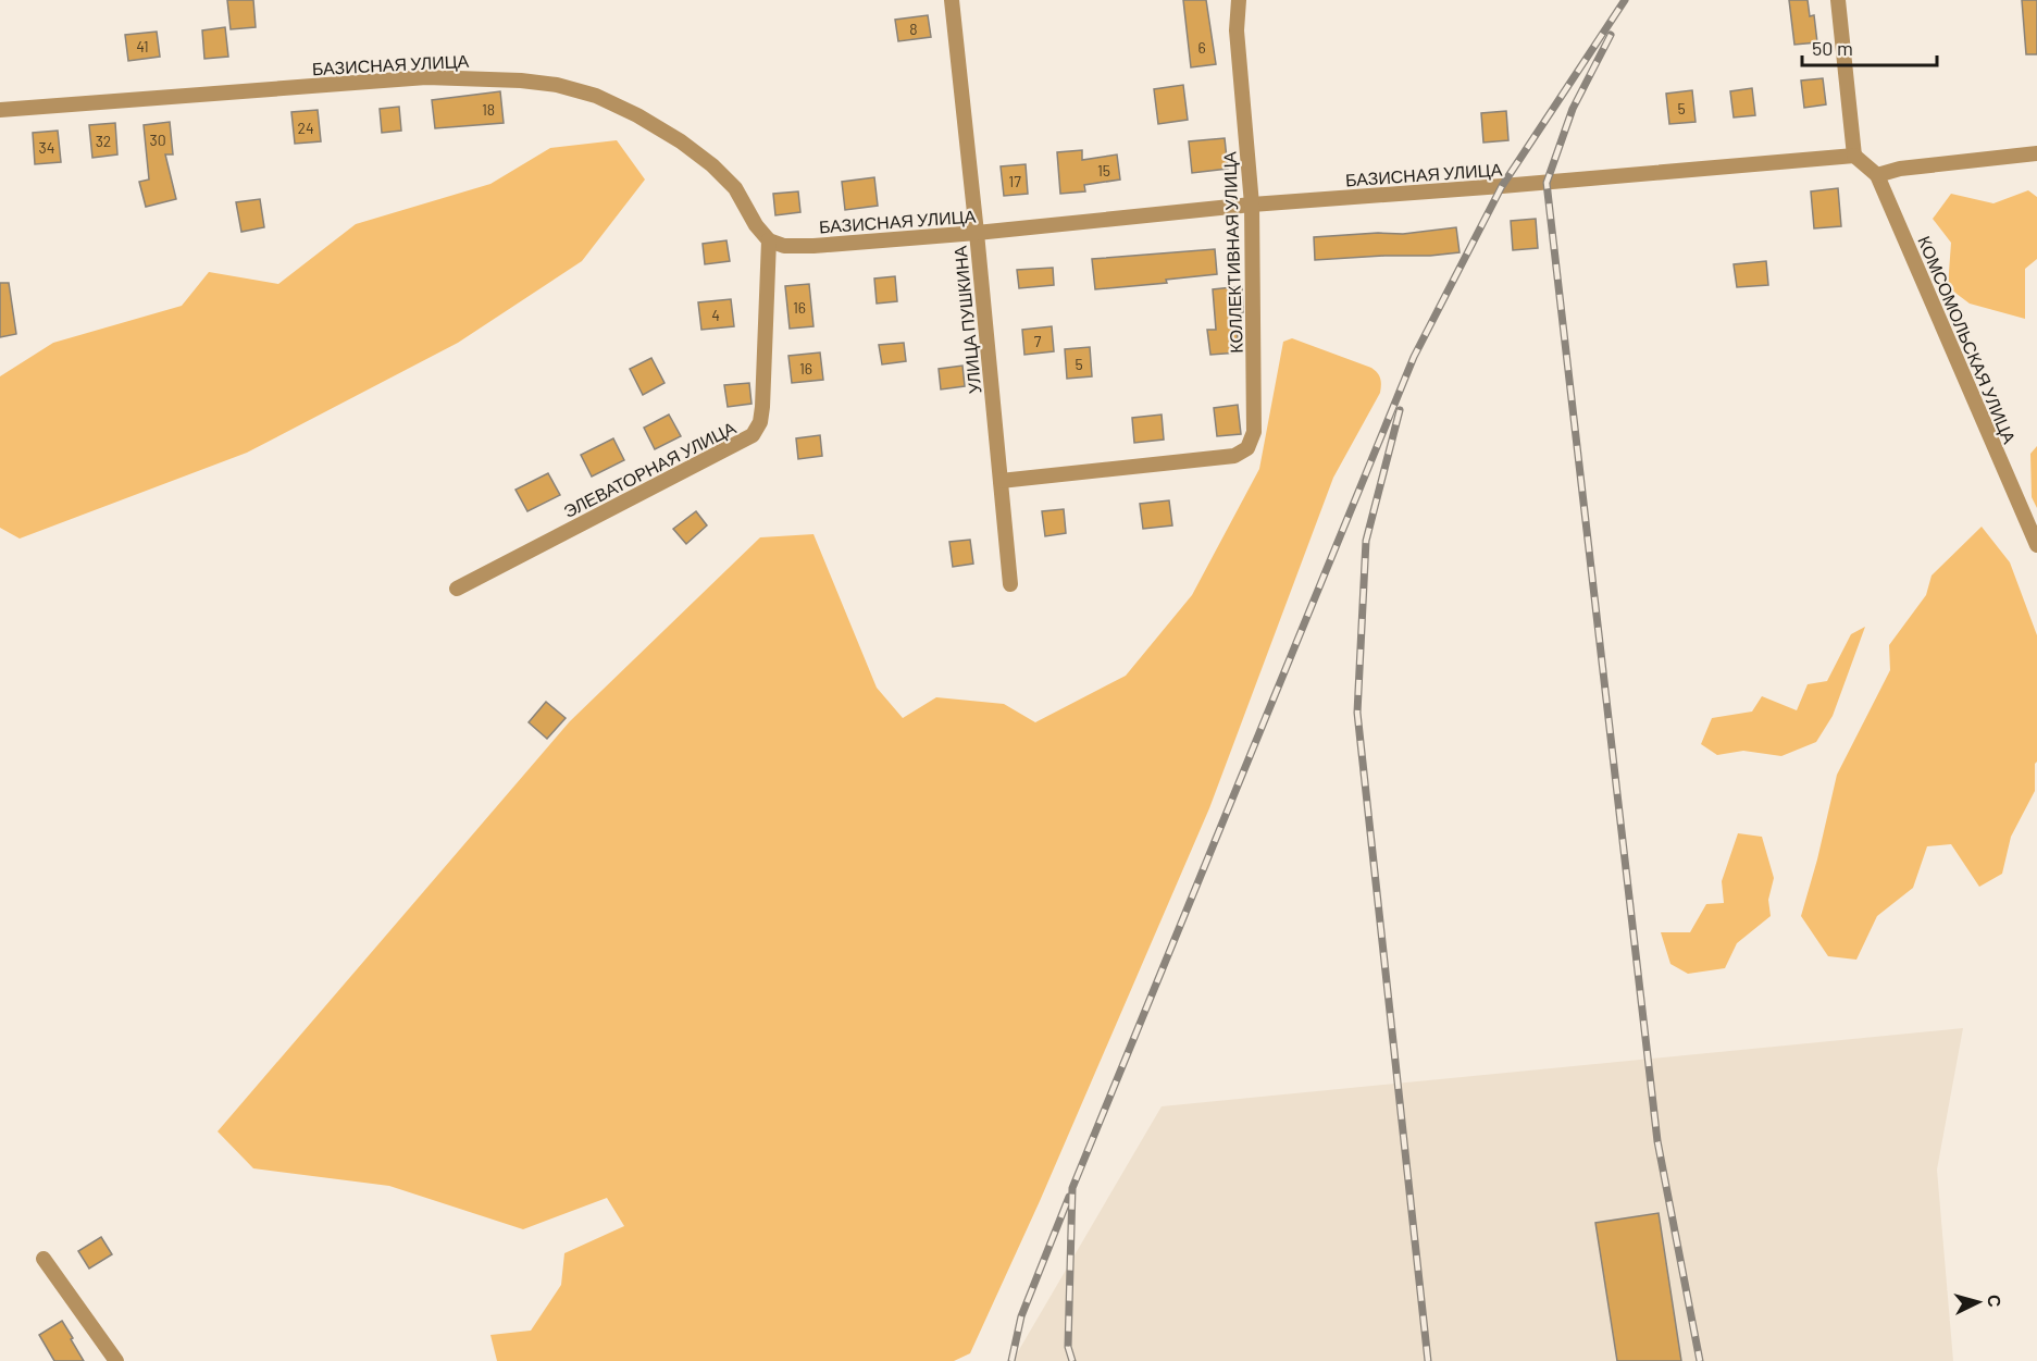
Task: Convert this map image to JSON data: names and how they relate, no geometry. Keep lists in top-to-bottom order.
{
  "streets": {
    "street": [
      "БАЗИСНАЯ УЛИЦА",
      "КОЛЛЕКТИВНАЯ УЛИЦА",
      "УЛИЦА ПУШКИНА",
      "КОМСОМОЛЬСКАЯ УЛИЦА",
      "ЭЛЕВАТОРНАЯ УЛИЦА"
    ]
  },
  "crossings": [
    ["БАЗИСНАЯ УЛИЦА", "КОЛЛЕКТИВНАЯ УЛИЦА"],
    ["БАЗИСНАЯ УЛИЦА", "УЛИЦА ПУШКИНА"],
    ["БАЗИСНАЯ УЛИЦА", "КОМСОМОЛЬСКАЯ УЛИЦА"],
    ["БАЗИСНАЯ УЛИЦА", "ЭЛЕВАТОРНАЯ УЛИЦА"],
    ["КОЛЛЕКТИВНАЯ УЛИЦА", "УЛИЦА ПУШКИНА"]
  ],
  "house_numbers": [
    "8",
    "41",
    "6",
    "5",
    "18",
    "24",
    "30",
    "32",
    "34",
    "15",
    "17",
    "16",
    "4",
    "7",
    "5",
    "16"
  ],
  "scale_bar": "50 m",
  "north": "right"
}
